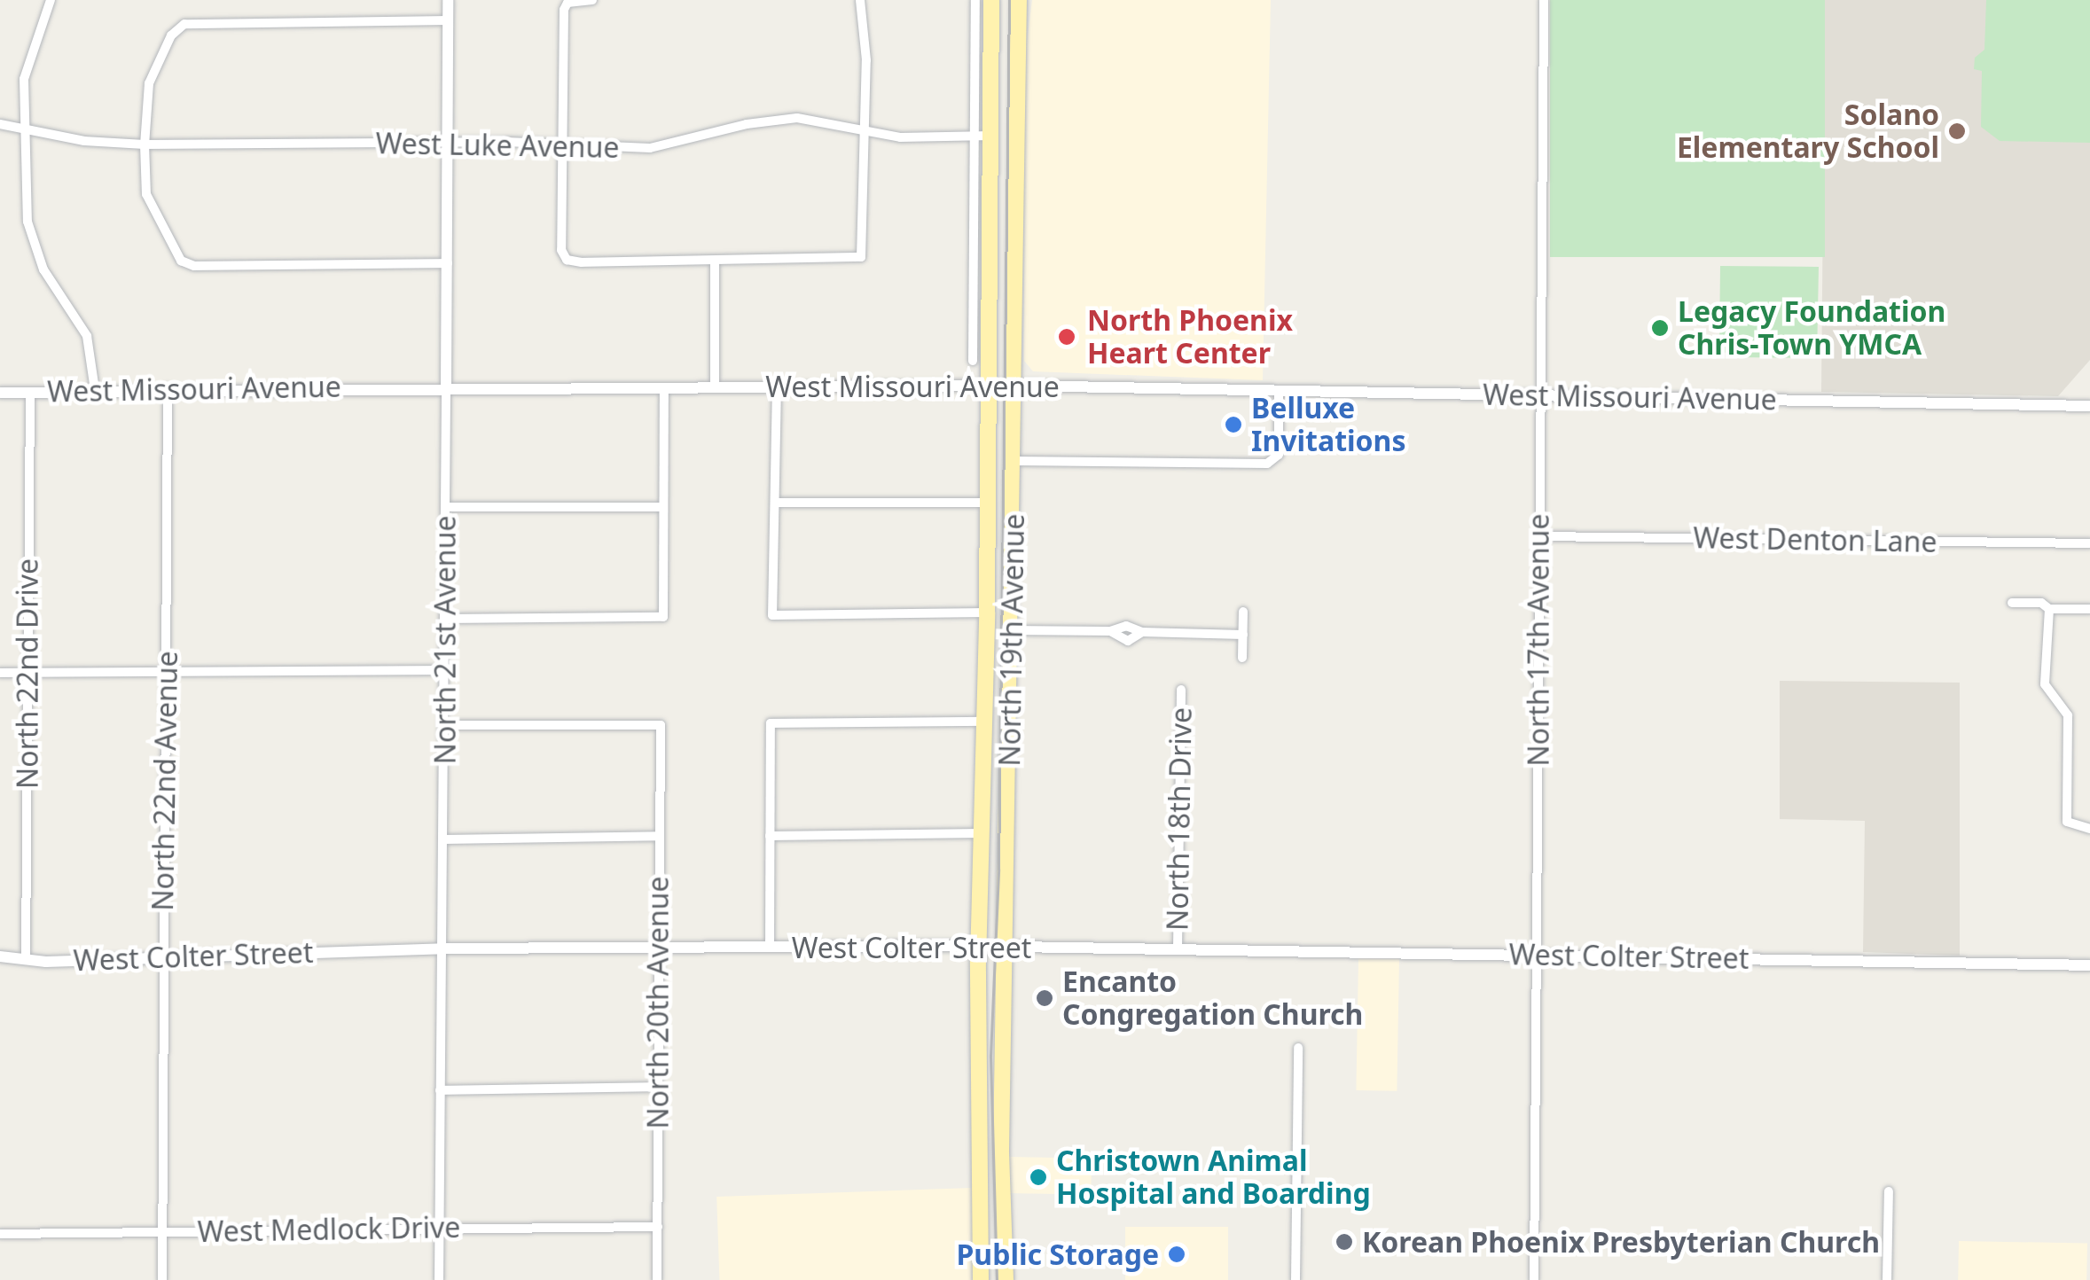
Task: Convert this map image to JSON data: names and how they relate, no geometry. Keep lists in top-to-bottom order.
{
  "streets": {
    "main road": ["North 19th Avenue"],
    "street": [
      "West Luke Avenue",
      "West Missouri Avenue",
      "West Denton Lane",
      "North 21st Avenue",
      "North 17th Avenue",
      "North 22nd Drive",
      "North 22nd Avenue",
      "North 18th Drive",
      "West Colter Street",
      "North 20th Avenue",
      "West Medlock Drive"
    ]
  },
  "crossings": [
    ["West Luke Avenue", "North 21st Avenue"],
    ["West Luke Avenue", "North 19th Avenue"],
    ["West Missouri Avenue", "North 21st Avenue"],
    ["West Missouri Avenue", "North 19th Avenue"],
    ["West Missouri Avenue", "North 17th Avenue"],
    ["West Missouri Avenue", "North 22nd Drive"],
    ["West Missouri Avenue", "North 22nd Avenue"],
    ["West Denton Lane", "North 17th Avenue"],
    ["North 21st Avenue", "West Colter Street"],
    ["North 21st Avenue", "North 20th Avenue"],
    ["North 21st Avenue", "West Medlock Drive"],
    ["North 19th Avenue", "West Colter Street"],
    ["North 17th Avenue", "West Colter Street"],
    ["North 22nd Drive", "West Colter Street"],
    ["North 22nd Avenue", "West Colter Street"],
    ["North 22nd Avenue", "West Medlock Drive"],
    ["North 18th Drive", "West Colter Street"],
    ["West Colter Street", "North 20th Avenue"],
    ["North 20th Avenue", "West Medlock Drive"]
  ],
  "places": [
    "Solano Elementary School",
    "Legacy Foundation Chris-Town YMCA",
    "North Phoenix Heart Center",
    "Belluxe Invitations",
    "Encanto Congregation Church",
    "Christown Animal Hospital and Boarding",
    "Korean Phoenix Presbyterian Church",
    "Public Storage"
  ]
}
